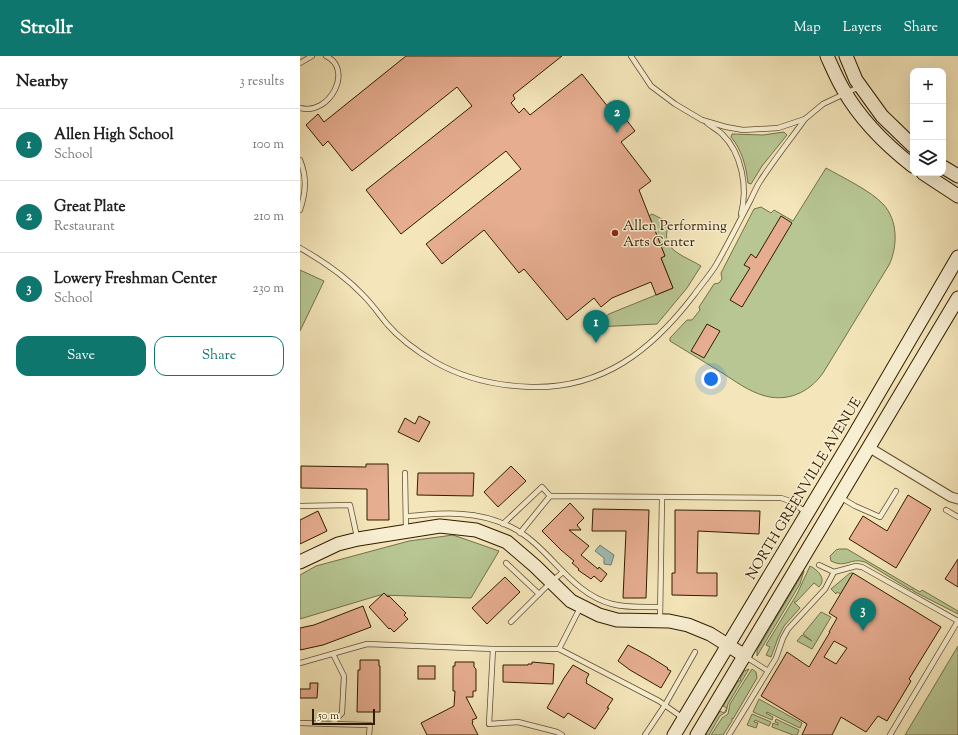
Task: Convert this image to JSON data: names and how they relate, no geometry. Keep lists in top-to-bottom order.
{
  "streets": {
    "main road": ["NORTH GREENVILLE AVENUE"]
  },
  "places": ["Allen Performing Arts Center"],
  "scale_bar": "50 m",
  "page": {
    "header": "Strollr",
    "nav": ["Map", "Layers", "Share"],
    "heading": ["Nearby", "3 results"],
    "map_buttons": ["+", "−"],
    "pins": ["2", "1", "3"],
    "list": [
      {
        "mark": "1",
        "name": "Allen High School",
        "note": "School",
        "value": "100 m"
      },
      {
        "mark": "2",
        "name": "Great Plate",
        "note": "Restaurant",
        "value": "210 m"
      },
      {
        "mark": "3",
        "name": "Lowery Freshman Center",
        "note": "School",
        "value": "230 m"
      }
    ],
    "buttons": ["Save", "Share"],
    "scale": "50 m"
  }
}
